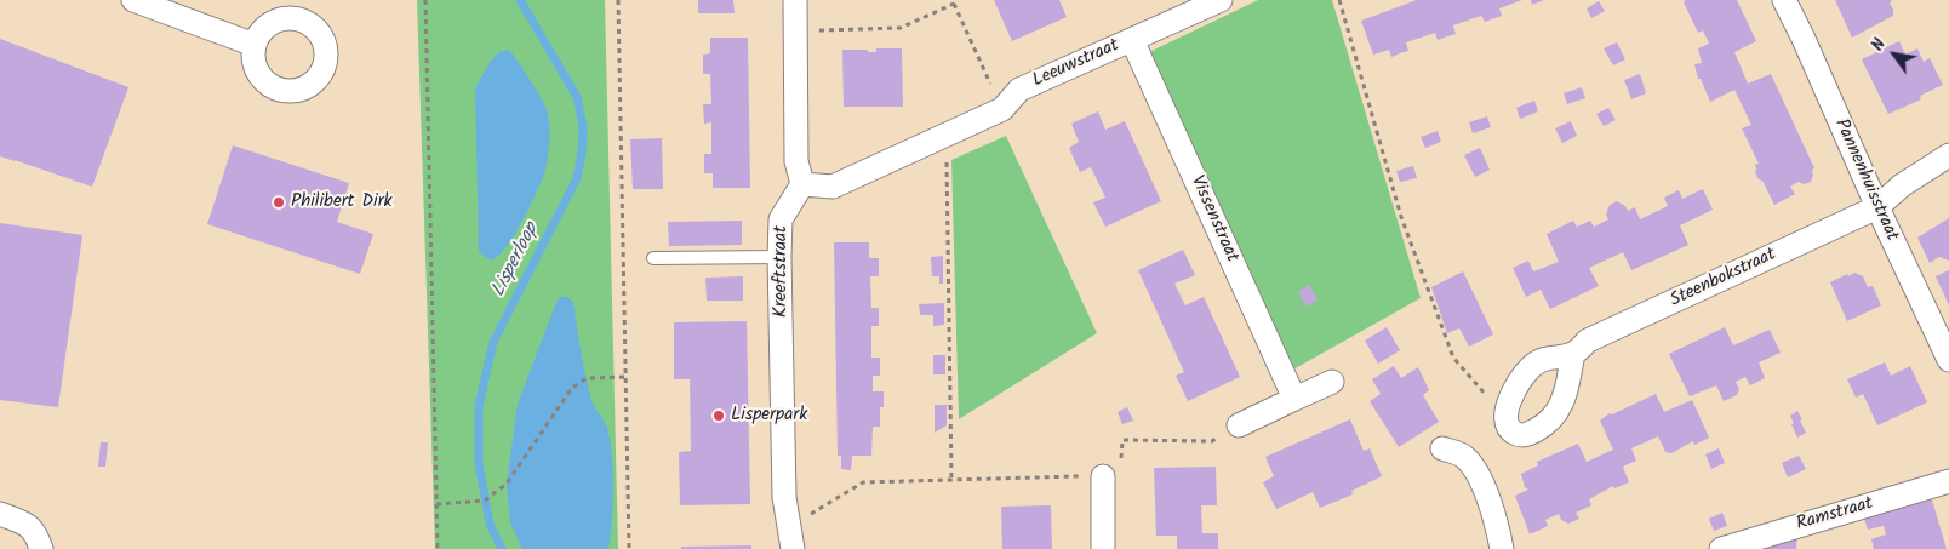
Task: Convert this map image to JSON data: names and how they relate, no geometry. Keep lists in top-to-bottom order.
{
  "streets": {
    "street": [
      "Leeuwstraat",
      "Pannenhuisstraat",
      "Vissenstraat",
      "Kreeftstraat",
      "Steenbokstraat",
      "Ramstraat"
    ]
  },
  "crossings": [
    ["Leeuwstraat", "Vissenstraat"],
    ["Leeuwstraat", "Kreeftstraat"],
    ["Pannenhuisstraat", "Steenbokstraat"]
  ],
  "water": ["Lisperloop"],
  "places": ["Philibert Dirk", "Lisperpark"],
  "north": "top left"
}
